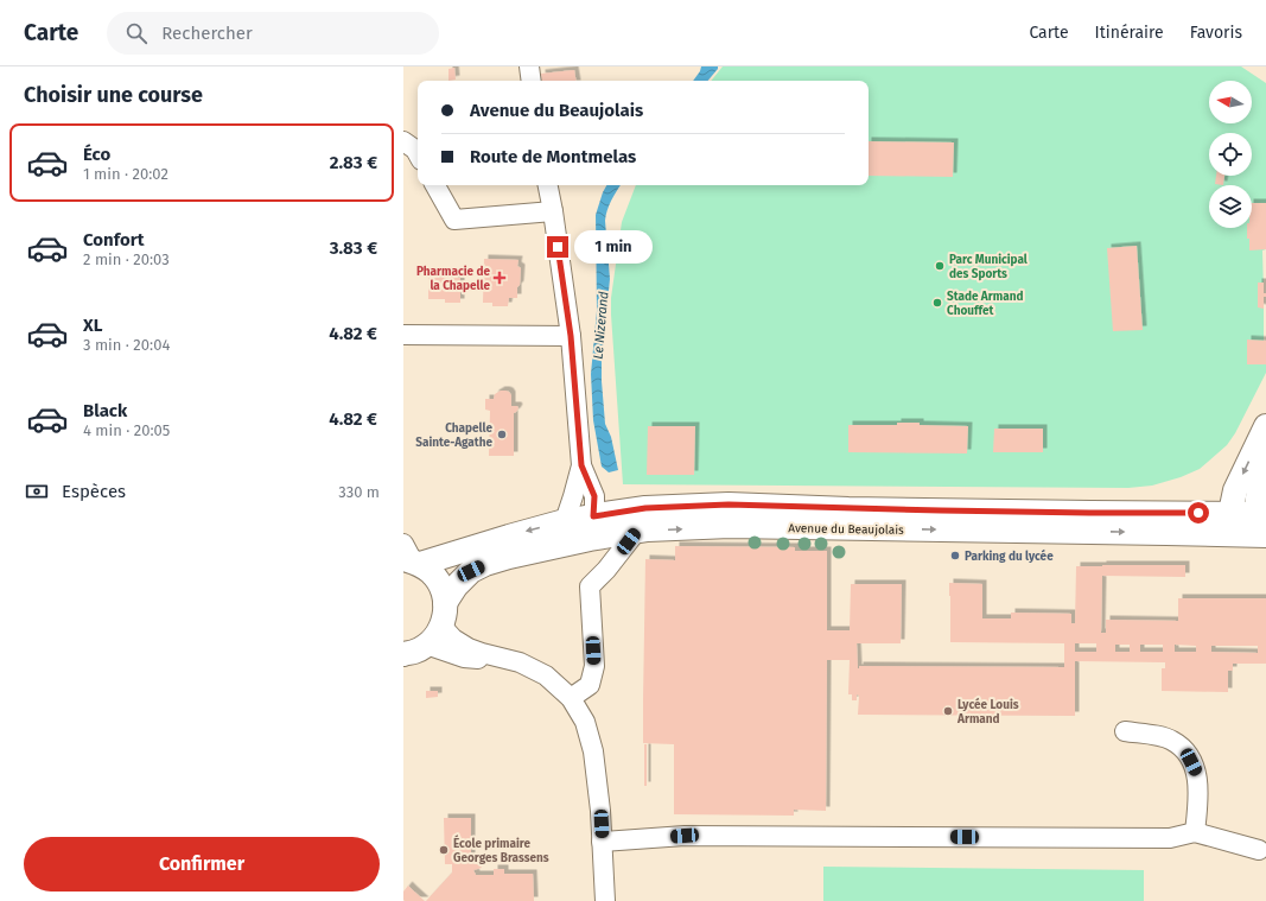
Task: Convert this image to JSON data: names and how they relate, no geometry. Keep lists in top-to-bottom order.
{
  "streets": {
    "main road": ["Avenue du Beaujolais"]
  },
  "water": ["Le Nizerand"],
  "places": {
    "other": [
      "Parc Municipal des Sports",
      "Stade Armand Chouffet",
      "Chapelle Sainte-Agathe",
      "Parking du lycée",
      "Lycée Louis Armand",
      "École primaire Georges Brassens"
    ],
    "health": ["Pharmacie de la Chapelle"]
  },
  "north": "left",
  "page": {
    "header": "Carte",
    "search": "Rechercher",
    "nav": ["Carte", "Itinéraire", "Favoris"],
    "heading": "Choisir une course",
    "banner": ["Avenue du Beaujolais", "Route de Montmelas"],
    "list": [
      {
        "name": "Éco",
        "note": "1 min · 20:02",
        "value": "2.83 €"
      },
      {
        "name": "Confort",
        "note": "2 min · 20:03",
        "value": "3.83 €"
      },
      {
        "name": "XL",
        "note": "3 min · 20:04",
        "value": "4.82 €"
      },
      {
        "name": "Black",
        "note": "4 min · 20:05",
        "value": "4.82 €"
      }
    ],
    "bubble": "1 min",
    "pay": ["Espèces", "330 m"],
    "buttons": "Confirmer"
  }
}
